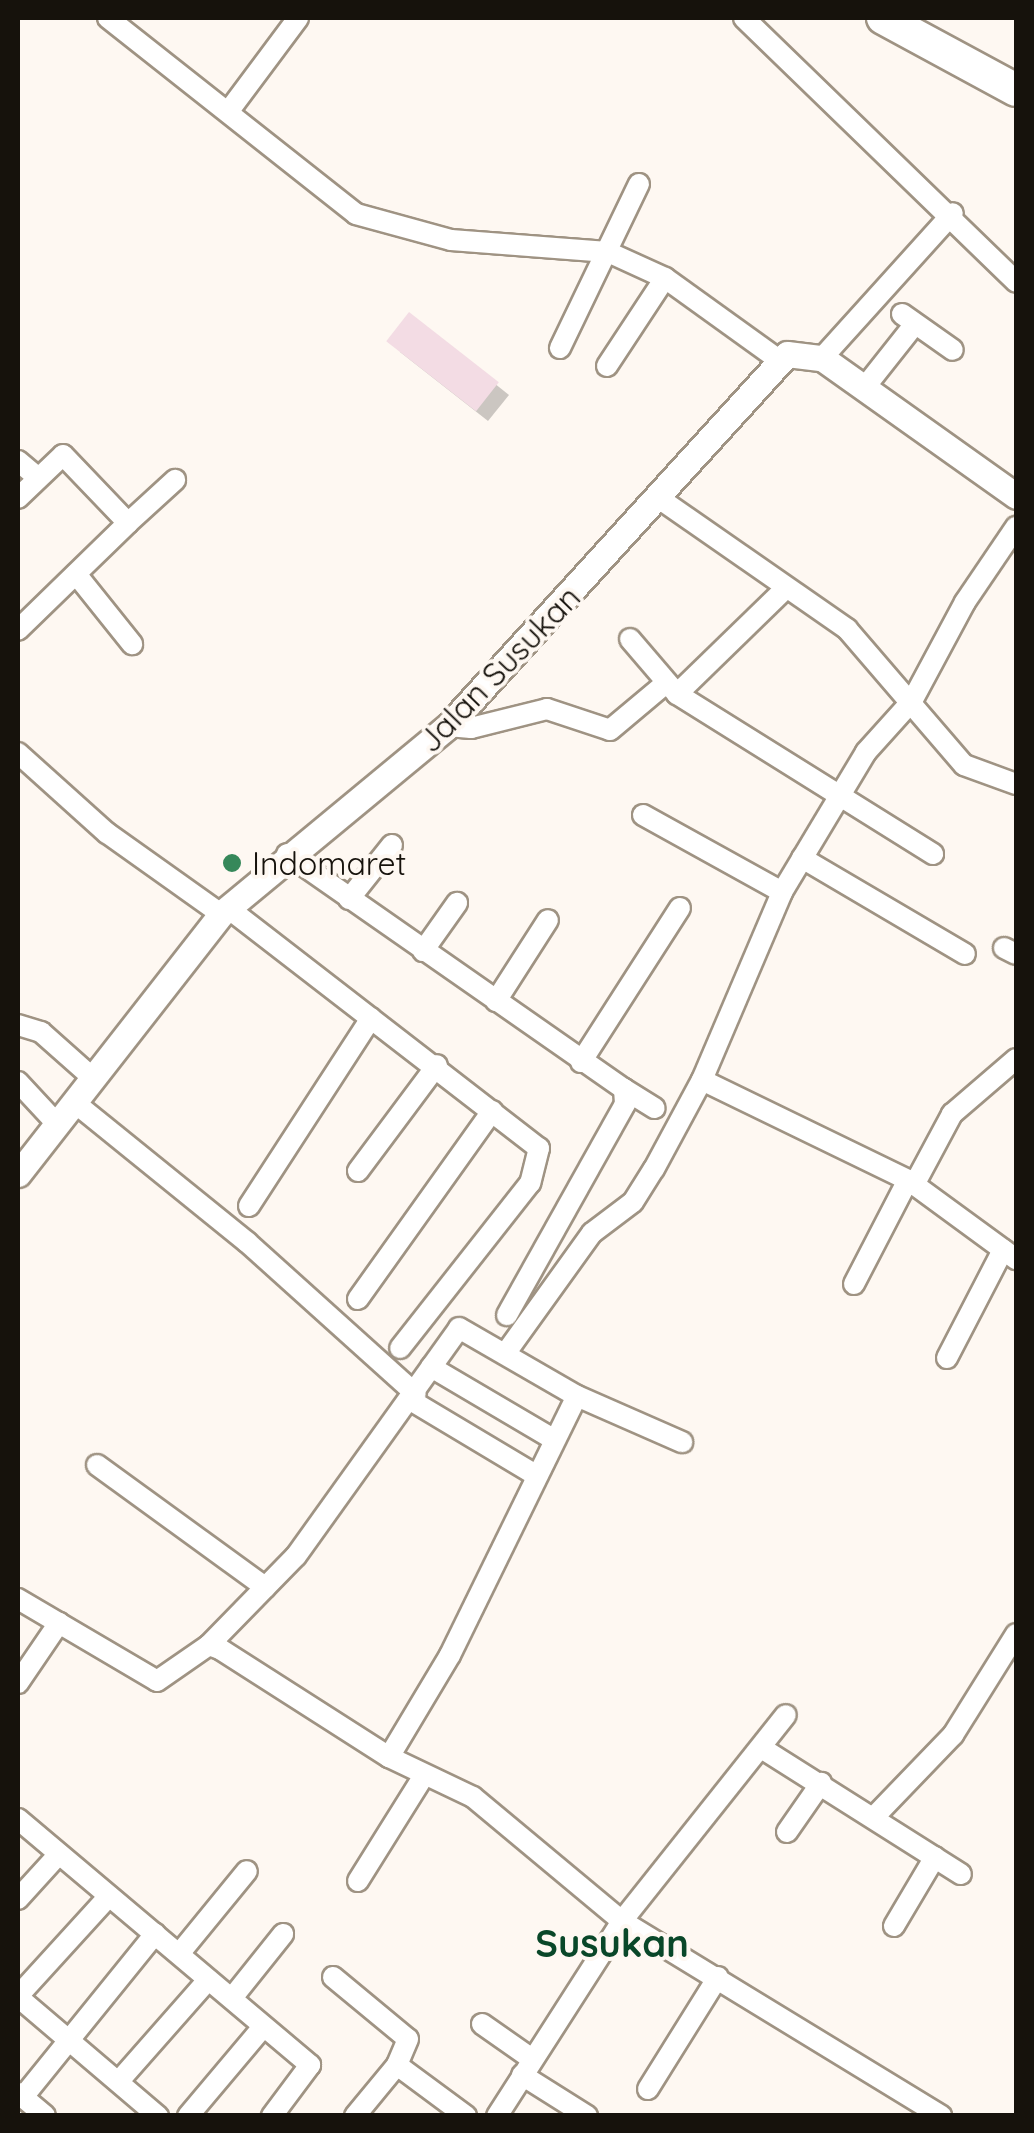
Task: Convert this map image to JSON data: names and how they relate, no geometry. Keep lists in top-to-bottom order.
{
  "streets": {
    "street": ["Jalan Susukan"]
  },
  "districts": ["Susukan"],
  "places": ["Indomaret"]
}
